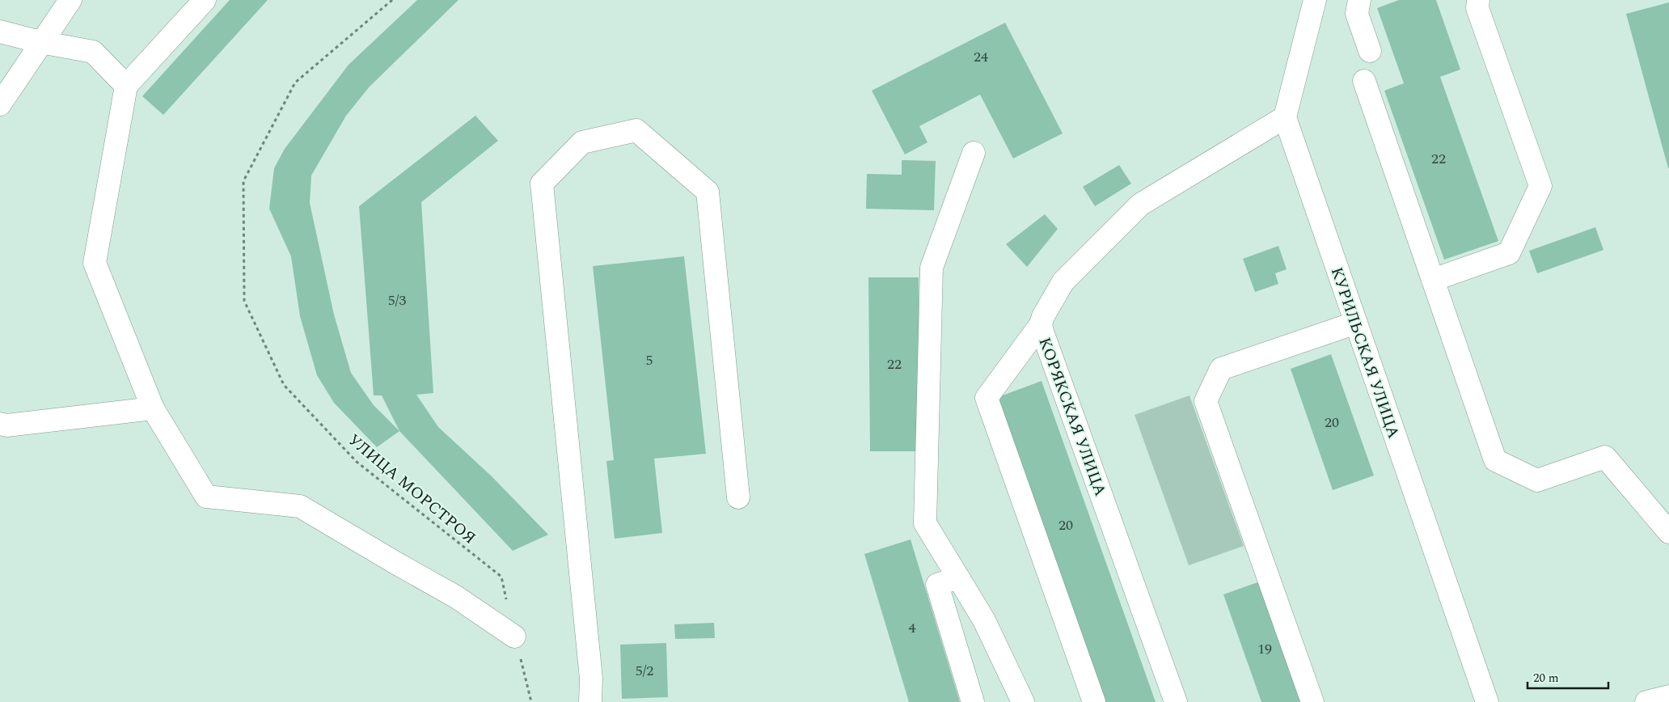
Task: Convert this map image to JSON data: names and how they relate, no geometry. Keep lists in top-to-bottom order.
{
  "streets": {
    "street": ["КУРИЛЬСКАЯ УЛИЦА", "КОРЯКСКАЯ УЛИЦА"],
    "path": ["УЛИЦА МОРСТРОЯ"]
  },
  "crossings": [
    ["КУРИЛЬСКАЯ УЛИЦА", "КОРЯКСКАЯ УЛИЦА"]
  ],
  "house_numbers": [
    "24",
    "22",
    "5/3",
    "5",
    "22",
    "20",
    "20",
    "4",
    "19",
    "5/2"
  ],
  "scale_bar": "20 m"
}
